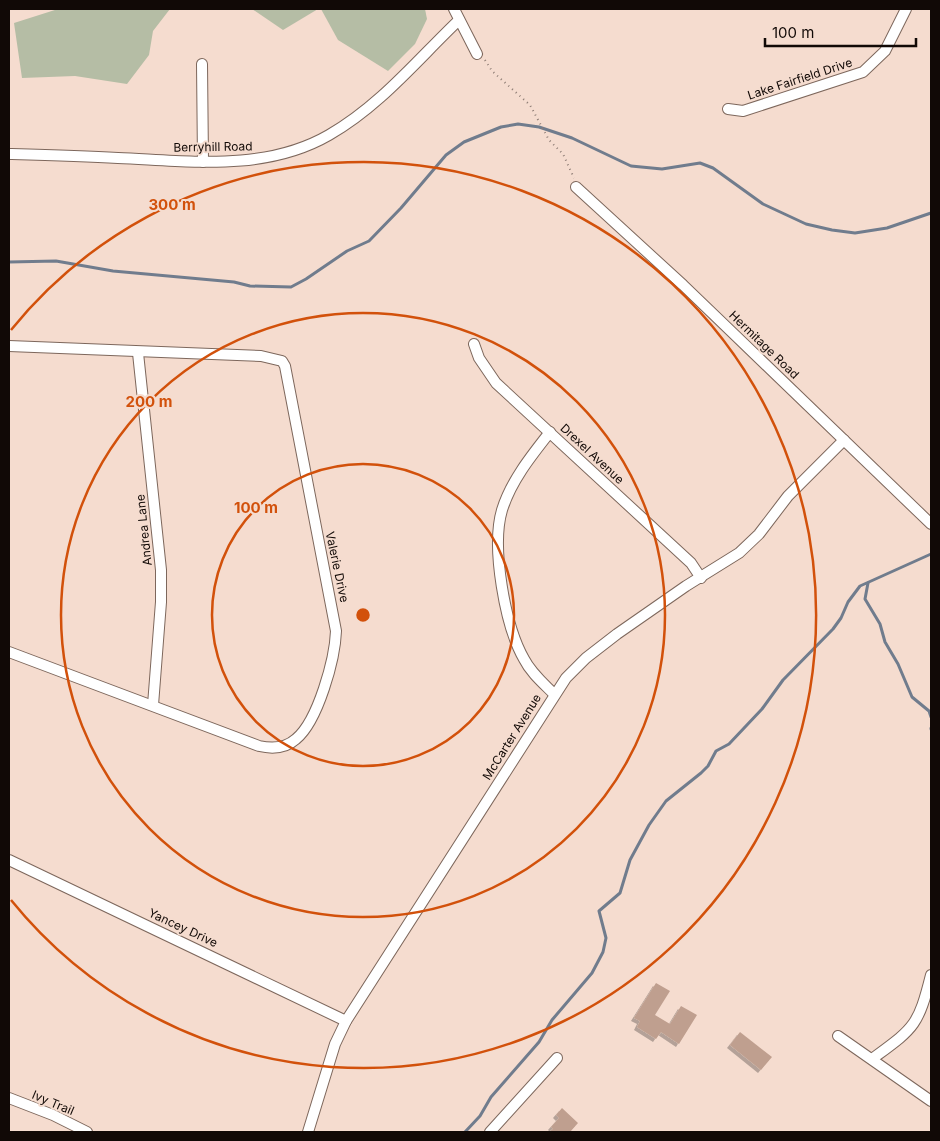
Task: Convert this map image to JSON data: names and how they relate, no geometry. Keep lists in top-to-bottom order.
{
  "streets": {
    "street": [
      "Lake Fairfield Drive",
      "Berryhill Road",
      "Hermitage Road",
      "Drexel Avenue",
      "Andrea Lane",
      "Valerie Drive",
      "McCarter Avenue",
      "Yancey Drive",
      "Ivy Trail"
    ]
  },
  "crossings": [
    ["Hermitage Road", "McCarter Avenue"],
    ["Drexel Avenue", "McCarter Avenue"],
    ["Andrea Lane", "Valerie Drive"],
    ["McCarter Avenue", "Yancey Drive"]
  ],
  "scale_bar": "100 m",
  "rings": ["300 m", "200 m", "100 m"]
}
